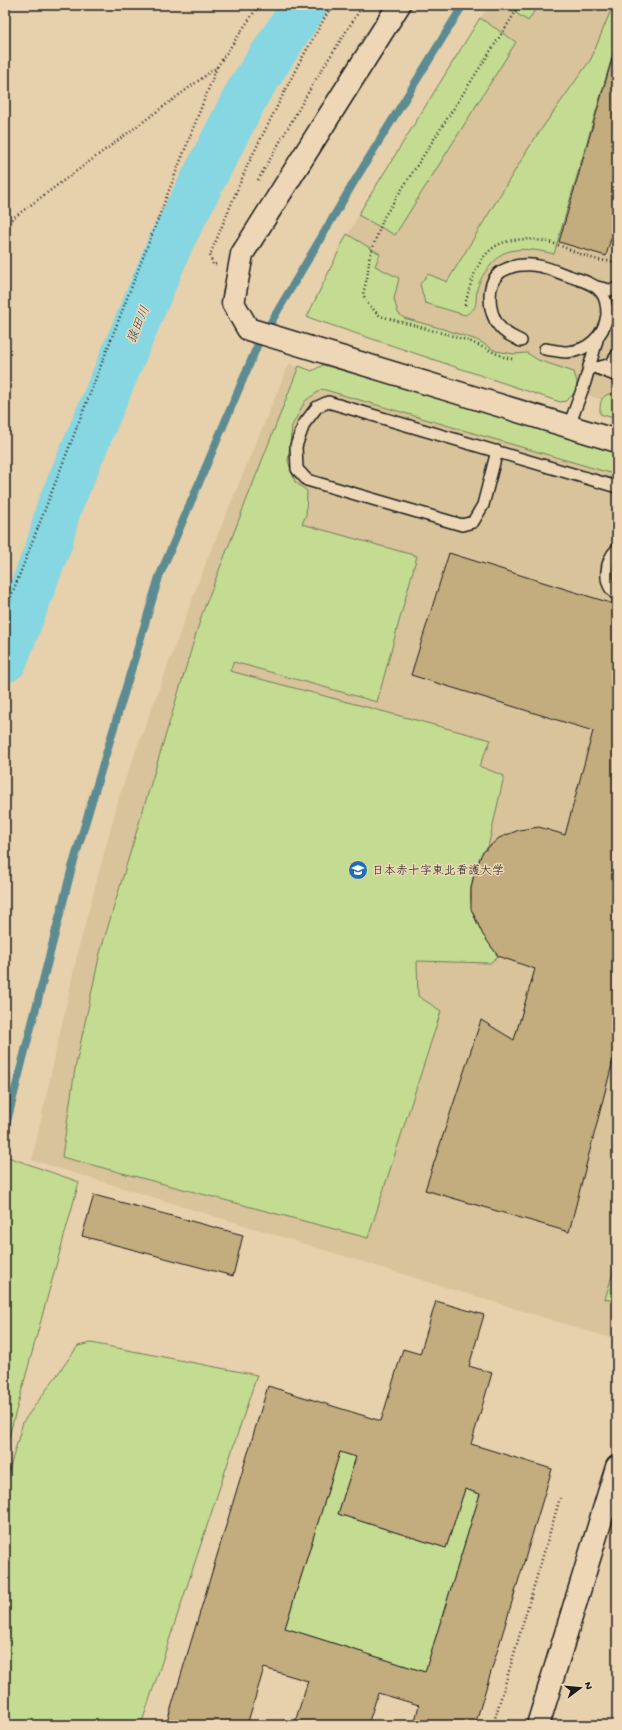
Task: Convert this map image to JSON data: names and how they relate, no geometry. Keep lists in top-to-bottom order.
{
  "water": ["猿田川"],
  "places": {
    "school or university": ["日本赤十字東北看護大学"]
  },
  "north": "right"
}
